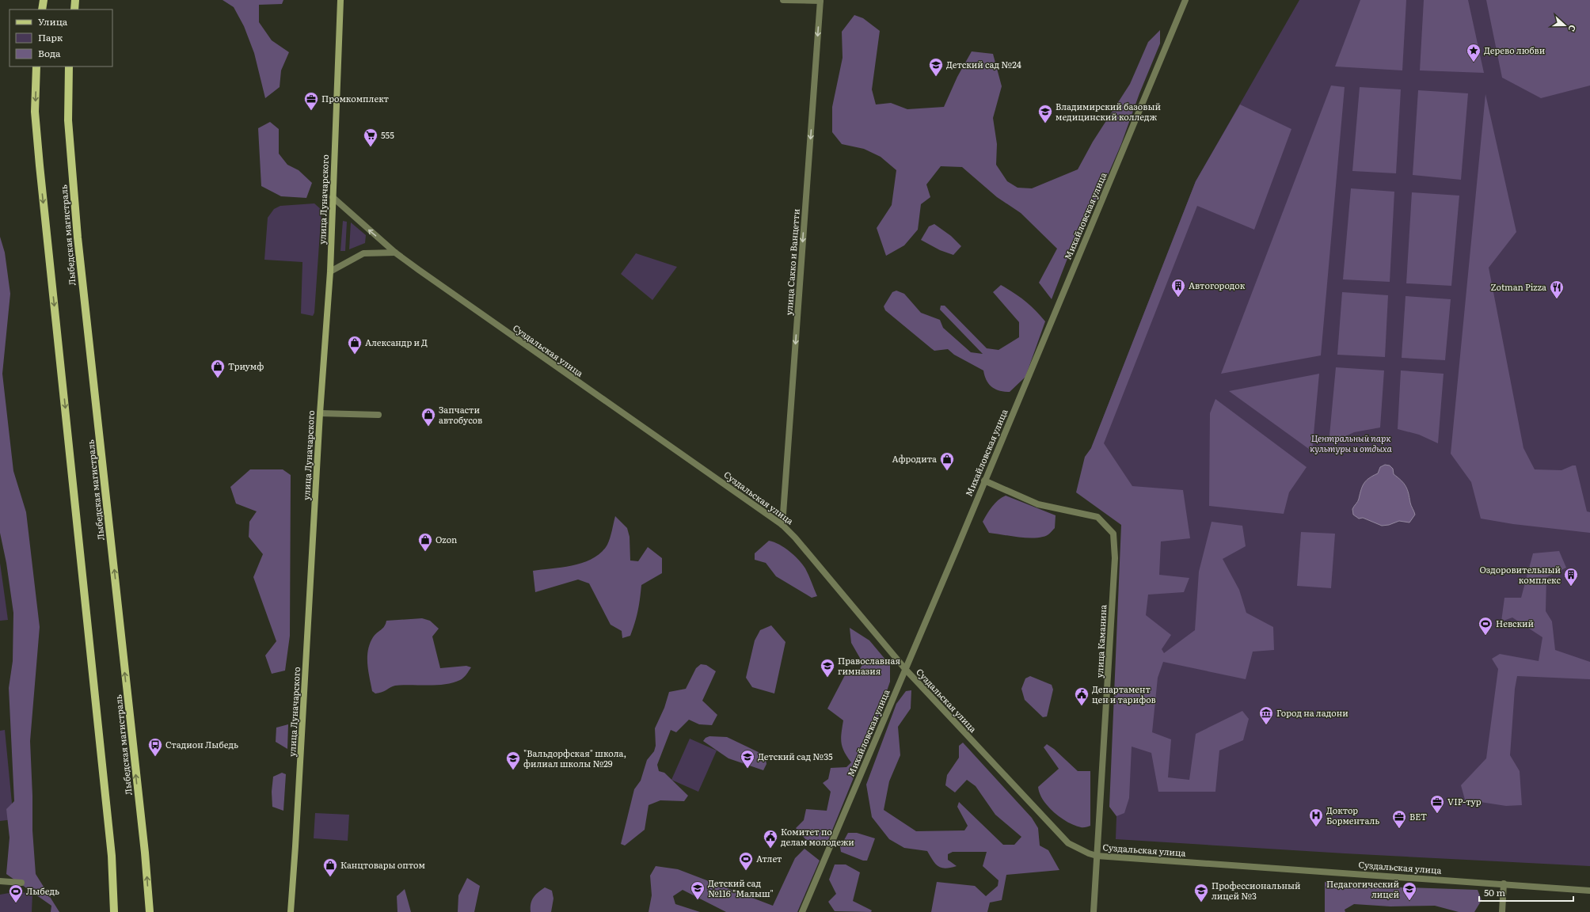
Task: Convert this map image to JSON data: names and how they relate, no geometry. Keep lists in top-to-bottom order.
{
  "streets": {
    "main road": ["улица Луначарского", "Лыбедская магистраль"],
    "street": [
      "Михайловская улица",
      "улица Сакко и Ванцетти",
      "Суздальская улица",
      "улица Каманина"
    ]
  },
  "crossings": [
    ["улица Луначарского", "Суздальская улица"],
    ["Михайловская улица", "Суздальская улица"],
    ["Михайловская улица", "улица Каманина"],
    ["улица Сакко и Ванцетти", "Суздальская улица"],
    ["Суздальская улица", "улица Каманина"]
  ],
  "one_way": ["улица Сакко и Ванцетти"],
  "parks": ["Центральный парк культуры и отдыха"],
  "places": {
    "place": ["Дерево любви"],
    "school or university": [
      "Детский сад №24",
      "Владимирский базовый медицинский колледж",
      "Православная гимназия",
      "Детский сад №35",
      "\"Вальдорфская\" школа, филиал школы №29",
      "Детский сад №116 \"Малыш\"",
      "Педагогический лицей",
      "Профессиональный лицей №3"
    ],
    "office": ["Промкомплект", "VIP-тур", "BET"],
    "supermarket": ["555"],
    "building": ["Автогородок", "Оздоровительный комплекс"],
    "restaurant": ["Zotman Pizza"],
    "shop": [
      "Александр и Д",
      "Триумф",
      "Запчасти автобусов",
      "Афродита",
      "Ozon",
      "Канцтовары оптом"
    ],
    "sports": ["Невский", "Атлет", "Лыбедь"],
    "public building": ["Департамент цен и тарифов", "Комитет по делам молодежи"],
    "museum": ["Город на ладони"],
    "bus stop": ["Стадион Лыбедь"],
    "hospital": ["Доктор Борменталь"]
  },
  "legend": ["Улица", "Парк", "Вода"],
  "scale_bar": "50 m",
  "north": "right"
}
